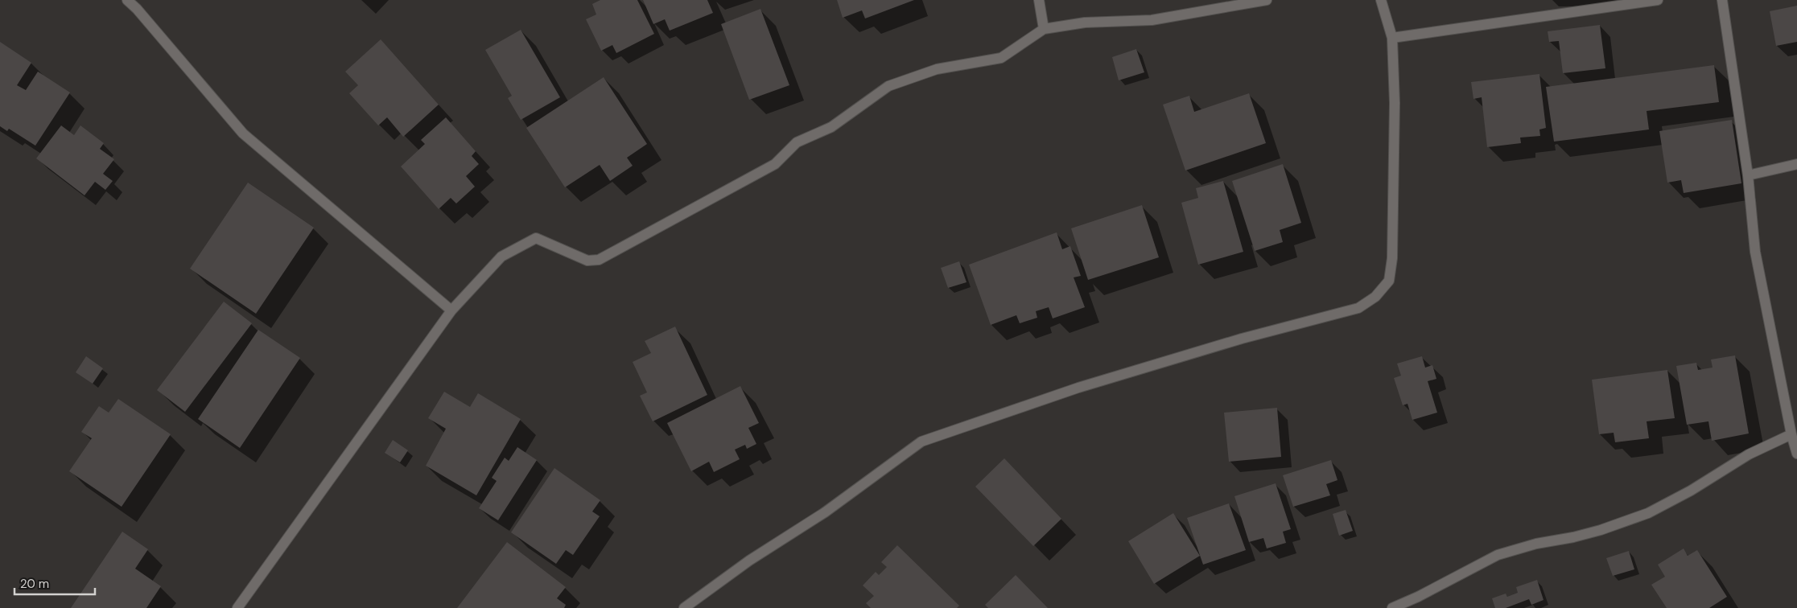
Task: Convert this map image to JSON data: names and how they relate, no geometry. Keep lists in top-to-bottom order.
{
  "scale_bar": "20 m"
}
